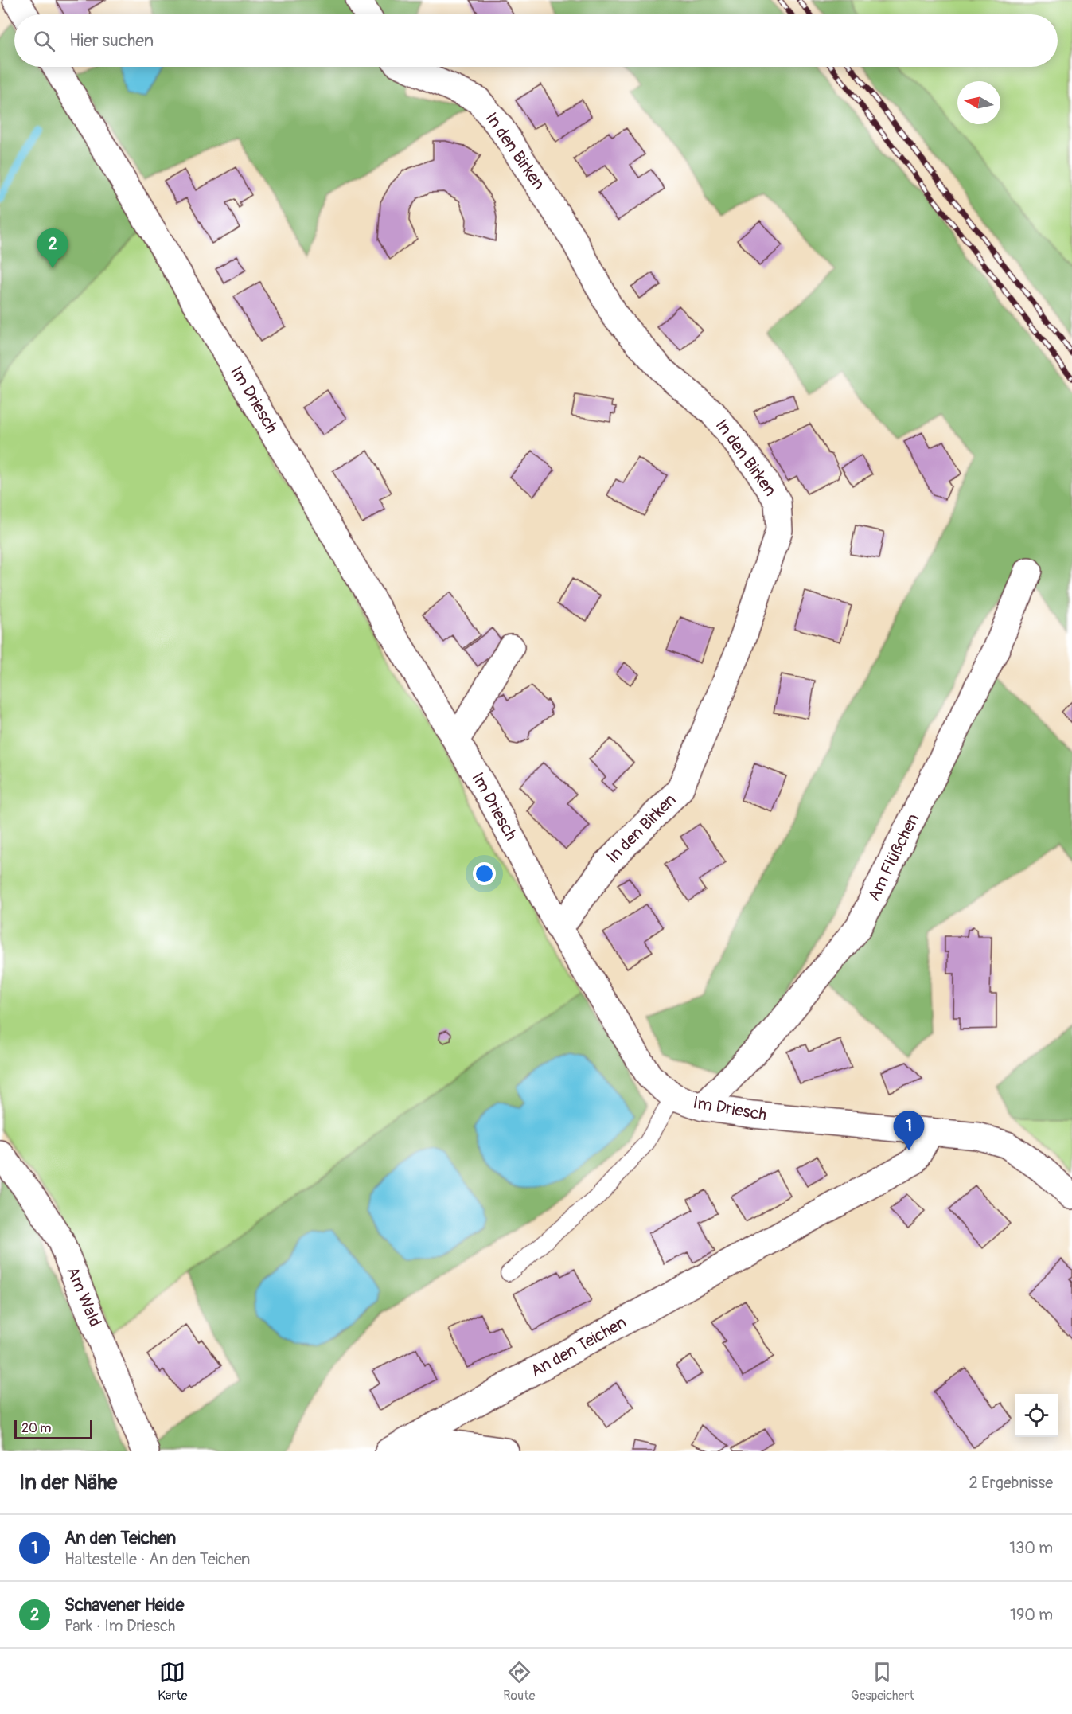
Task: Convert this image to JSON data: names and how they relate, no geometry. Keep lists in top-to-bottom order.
{
  "streets": {
    "street": [
      "In den Birken",
      "Im Driesch",
      "Am Flüßchen",
      "Am Wald",
      "An den Teichen"
    ]
  },
  "crossings": [
    ["In den Birken", "Im Driesch"],
    ["Im Driesch", "Am Flüßchen"],
    ["Im Driesch", "An den Teichen"]
  ],
  "scale_bar": "20 m",
  "north": "left",
  "page": {
    "search": "Hier suchen",
    "pins": ["2", "1"],
    "scale": "20 m",
    "heading": ["In der Nähe", "2 Ergebnisse"],
    "list": [
      {
        "mark": "1",
        "name": "An den Teichen",
        "note": "Haltestelle · An den Teichen",
        "value": "130 m"
      },
      {
        "mark": "2",
        "name": "Schavener Heide",
        "note": "Park · Im Driesch",
        "value": "190 m"
      }
    ],
    "nav": ["Karte", "Route", "Gespeichert"]
  }
}
